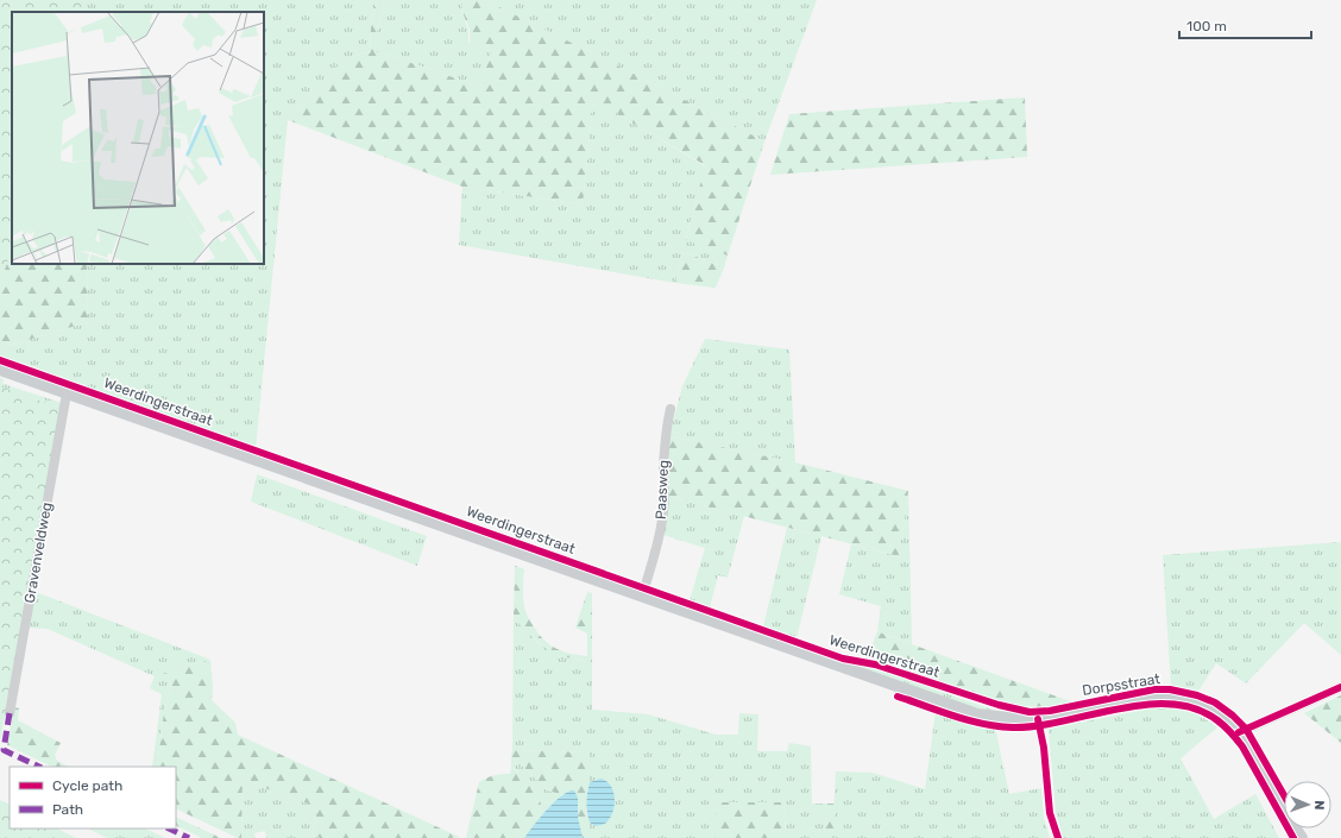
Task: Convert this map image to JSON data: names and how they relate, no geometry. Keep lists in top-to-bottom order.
{
  "streets": {
    "main road": ["Weerdingerstraat", "Dorpsstraat"],
    "street": ["Paasweg", "Gravenveldweg"]
  },
  "crossings": [
    ["Weerdingerstraat", "Paasweg"],
    ["Weerdingerstraat", "Gravenveldweg"],
    ["Weerdingerstraat", "Dorpsstraat"]
  ],
  "legend": ["Cycle path", "Path"],
  "scale_bar": "100 m",
  "north": "right"
}
